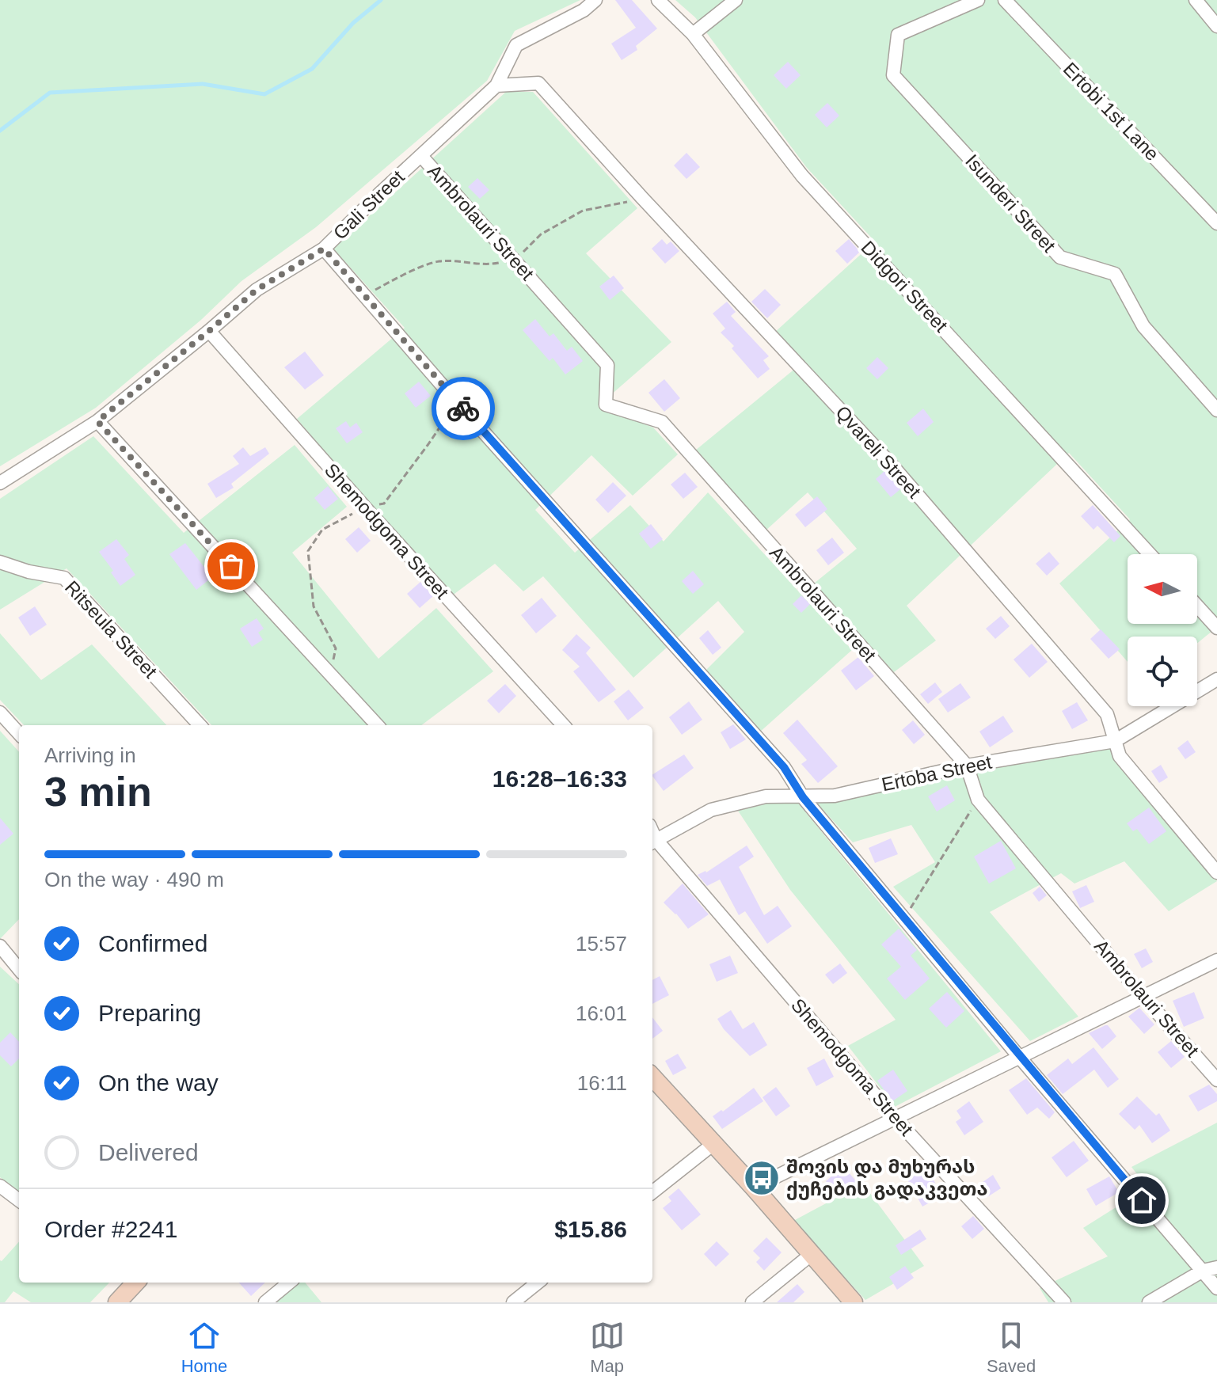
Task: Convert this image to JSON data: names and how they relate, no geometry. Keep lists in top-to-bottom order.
{
  "streets": {
    "street": [
      "Ertobi 1st Lane",
      "Isunderi Street",
      "Gali Street",
      "Ambrolauri Street",
      "Didgori Street",
      "Qvareli Street",
      "Shemodgoma Street",
      "Ritseula Street",
      "Ertoba Street"
    ]
  },
  "crossings": [
    ["Gali Street", "Ambrolauri Street"],
    ["Gali Street", "Qvareli Street"],
    ["Gali Street", "Shemodgoma Street"],
    ["Ambrolauri Street", "Ertoba Street"],
    ["Qvareli Street", "Ertoba Street"],
    ["Shemodgoma Street", "Ertoba Street"]
  ],
  "places": {
    "bus stop": ["შოვის და მუხურას ქუჩების გადაკვეთა"]
  },
  "north": "left",
  "page": {
    "heading": ["3 min", "Arriving in", "16:28–16:33"],
    "panel": ["Order #2241", "$15.86"],
    "bar": "On the way · 490 m",
    "list": [
      ["Confirmed", "15:57"],
      ["Preparing", "16:01"],
      ["On the way", "16:11"],
      "Delivered"
    ],
    "tabs": ["Home", "Map", "Saved"]
  }
}
